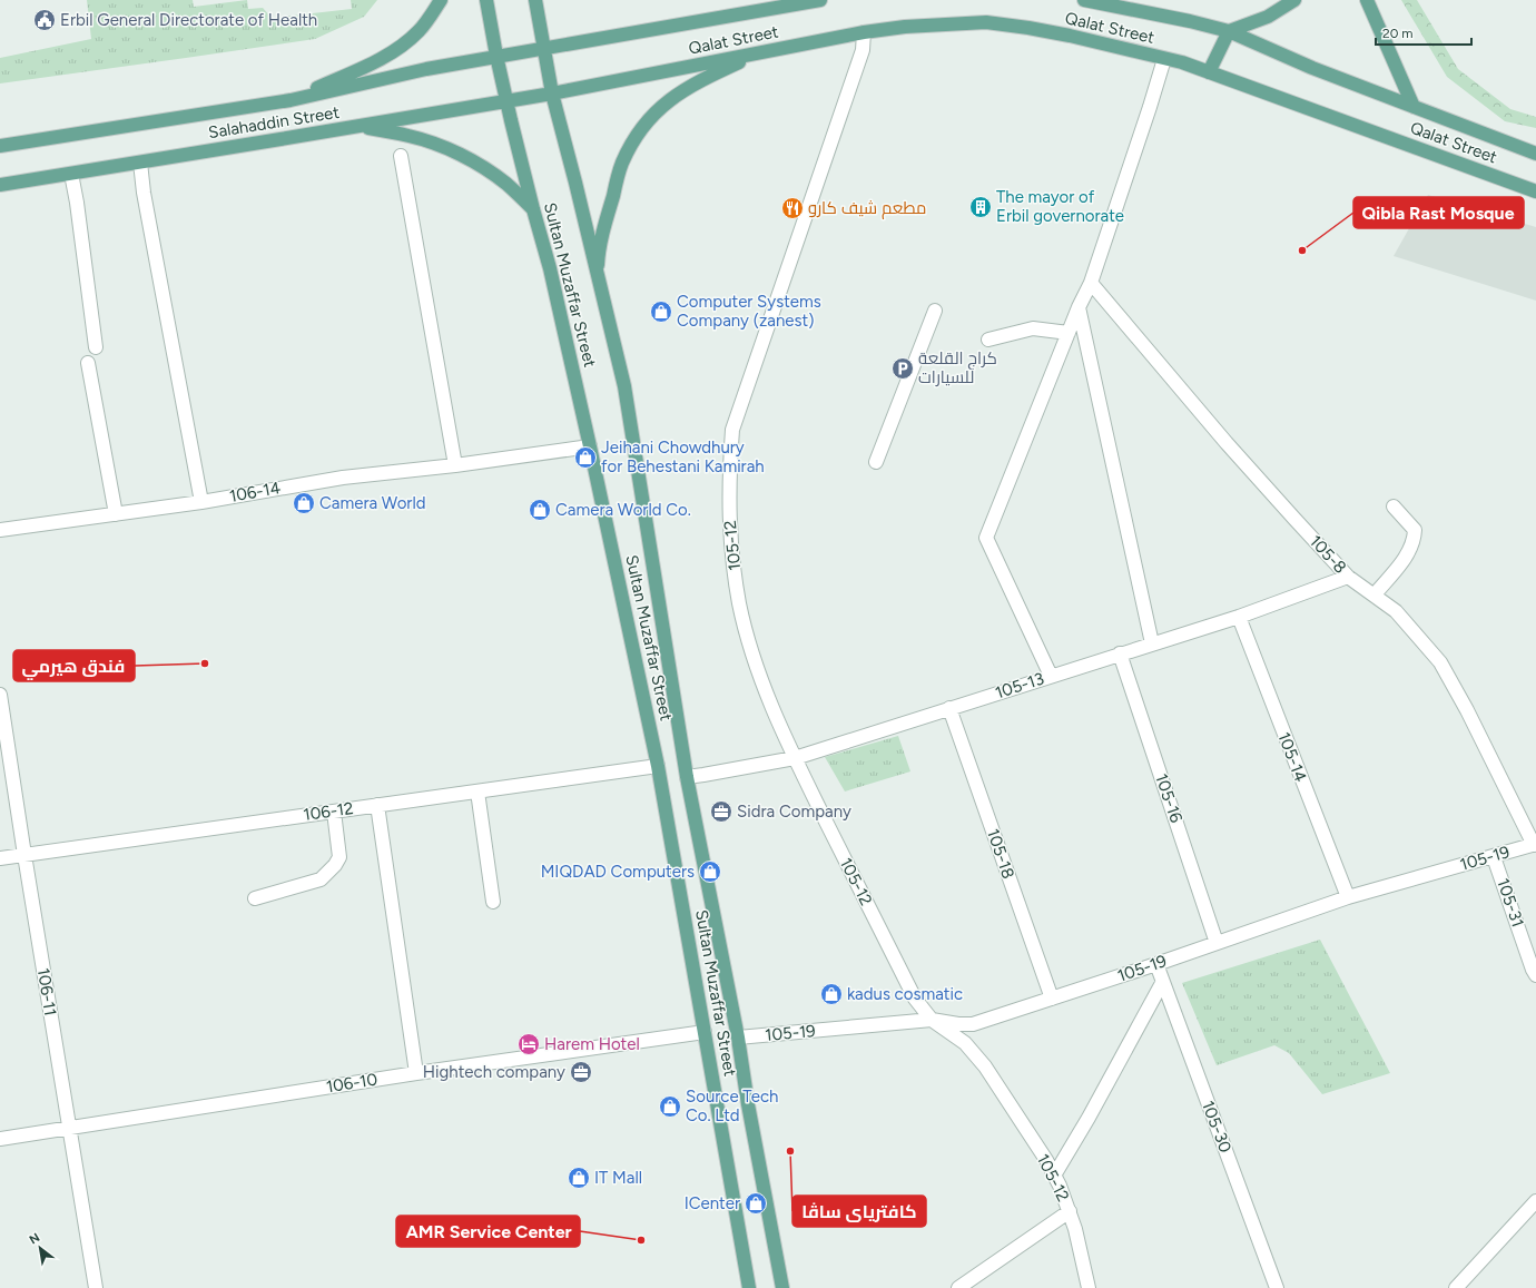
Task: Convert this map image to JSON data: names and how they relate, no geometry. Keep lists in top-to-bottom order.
{
  "streets": {
    "main road": ["Qalat Street", "Salahaddin Street", "Sultan Muzaffar Street"],
    "street": [
      "106-14",
      "105-12",
      "105-8",
      "105-13",
      "105-14",
      "105-16",
      "106-12",
      "105-18",
      "105-19",
      "105-31",
      "106-11",
      "106-10",
      "105-30"
    ]
  },
  "crossings": [
    ["Qalat Street", "Salahaddin Street"],
    ["Qalat Street", "Sultan Muzaffar Street"],
    ["Qalat Street", "105-12"],
    ["Salahaddin Street", "Sultan Muzaffar Street"],
    ["Sultan Muzaffar Street", "106-14"],
    ["Sultan Muzaffar Street", "105-13"],
    ["Sultan Muzaffar Street", "106-12"],
    ["Sultan Muzaffar Street", "105-19"],
    ["Sultan Muzaffar Street", "106-10"],
    ["105-12", "105-13"],
    ["105-12", "105-19"],
    ["105-8", "105-13"],
    ["105-8", "105-19"],
    ["105-13", "105-14"],
    ["105-13", "105-16"],
    ["105-13", "105-18"],
    ["105-14", "105-19"],
    ["105-16", "105-19"],
    ["106-12", "106-11"],
    ["105-18", "105-19"],
    ["105-19", "105-31"],
    ["105-19", "105-30"],
    ["106-11", "106-10"]
  ],
  "places": {
    "public building": ["Erbil General Directorate of Health"],
    "building": ["The mayor of Erbil governorate"],
    "restaurant": ["مطعم شيف كارو"],
    "other": [
      "Qibla Rast Mosque",
      "فندق هيرمي",
      "کافتریای ساڤا",
      "AMR Service Center"
    ],
    "shop": [
      "Computer Systems Company (zanest)",
      "Jeihani Chowdhury for Behestani Kamirah",
      "Camera World",
      "Camera World Co.",
      "MIQDAD Computers",
      "kadus cosmatic",
      "Source Tech Co. Ltd",
      "IT Mall",
      "ICenter"
    ],
    "parking": ["كراج القلعة للسيارات"],
    "office": ["Sidra Company", "Hightech company"],
    "hotel": ["Harem Hotel"]
  },
  "scale_bar": "20 m",
  "north": "top left"
}
